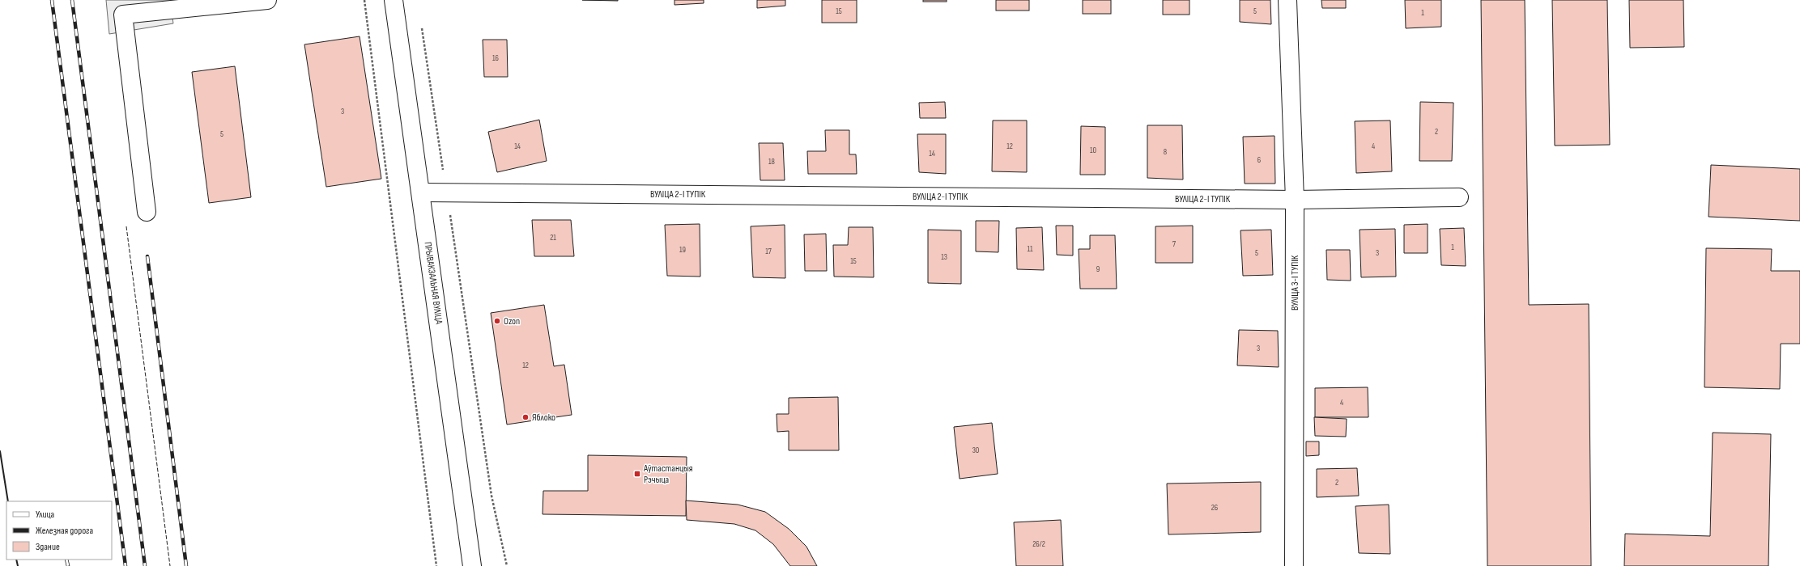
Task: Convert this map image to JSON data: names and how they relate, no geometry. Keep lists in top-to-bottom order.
{
  "streets": {
    "street": ["ВУЛІЦА 2-І ТУПІК", "ПРЫВАКЗАЛЬНАЯ ВУЛІЦА", "ВУЛІЦА 3-І ТУПІК"]
  },
  "crossings": [
    ["ВУЛІЦА 2-І ТУПІК", "ПРЫВАКЗАЛЬНАЯ ВУЛІЦА"],
    ["ВУЛІЦА 2-І ТУПІК", "ВУЛІЦА 3-І ТУПІК"]
  ],
  "places": {
    "other": ["Ozon", "Яблоко"],
    "transit": ["Аўтастанцыя Рэчыца"]
  },
  "house_numbers": [
    "15",
    "5",
    "1",
    "16",
    "3",
    "2",
    "5",
    "14",
    "12",
    "4",
    "10",
    "8",
    "14",
    "6",
    "18",
    "21",
    "7",
    "1",
    "11",
    "19",
    "17",
    "5",
    "3",
    "13",
    "15",
    "9",
    "3",
    "12",
    "4",
    "30",
    "2",
    "26",
    "26/2"
  ],
  "legend": ["Улица", "Железная дорога", "Здание"]
}
